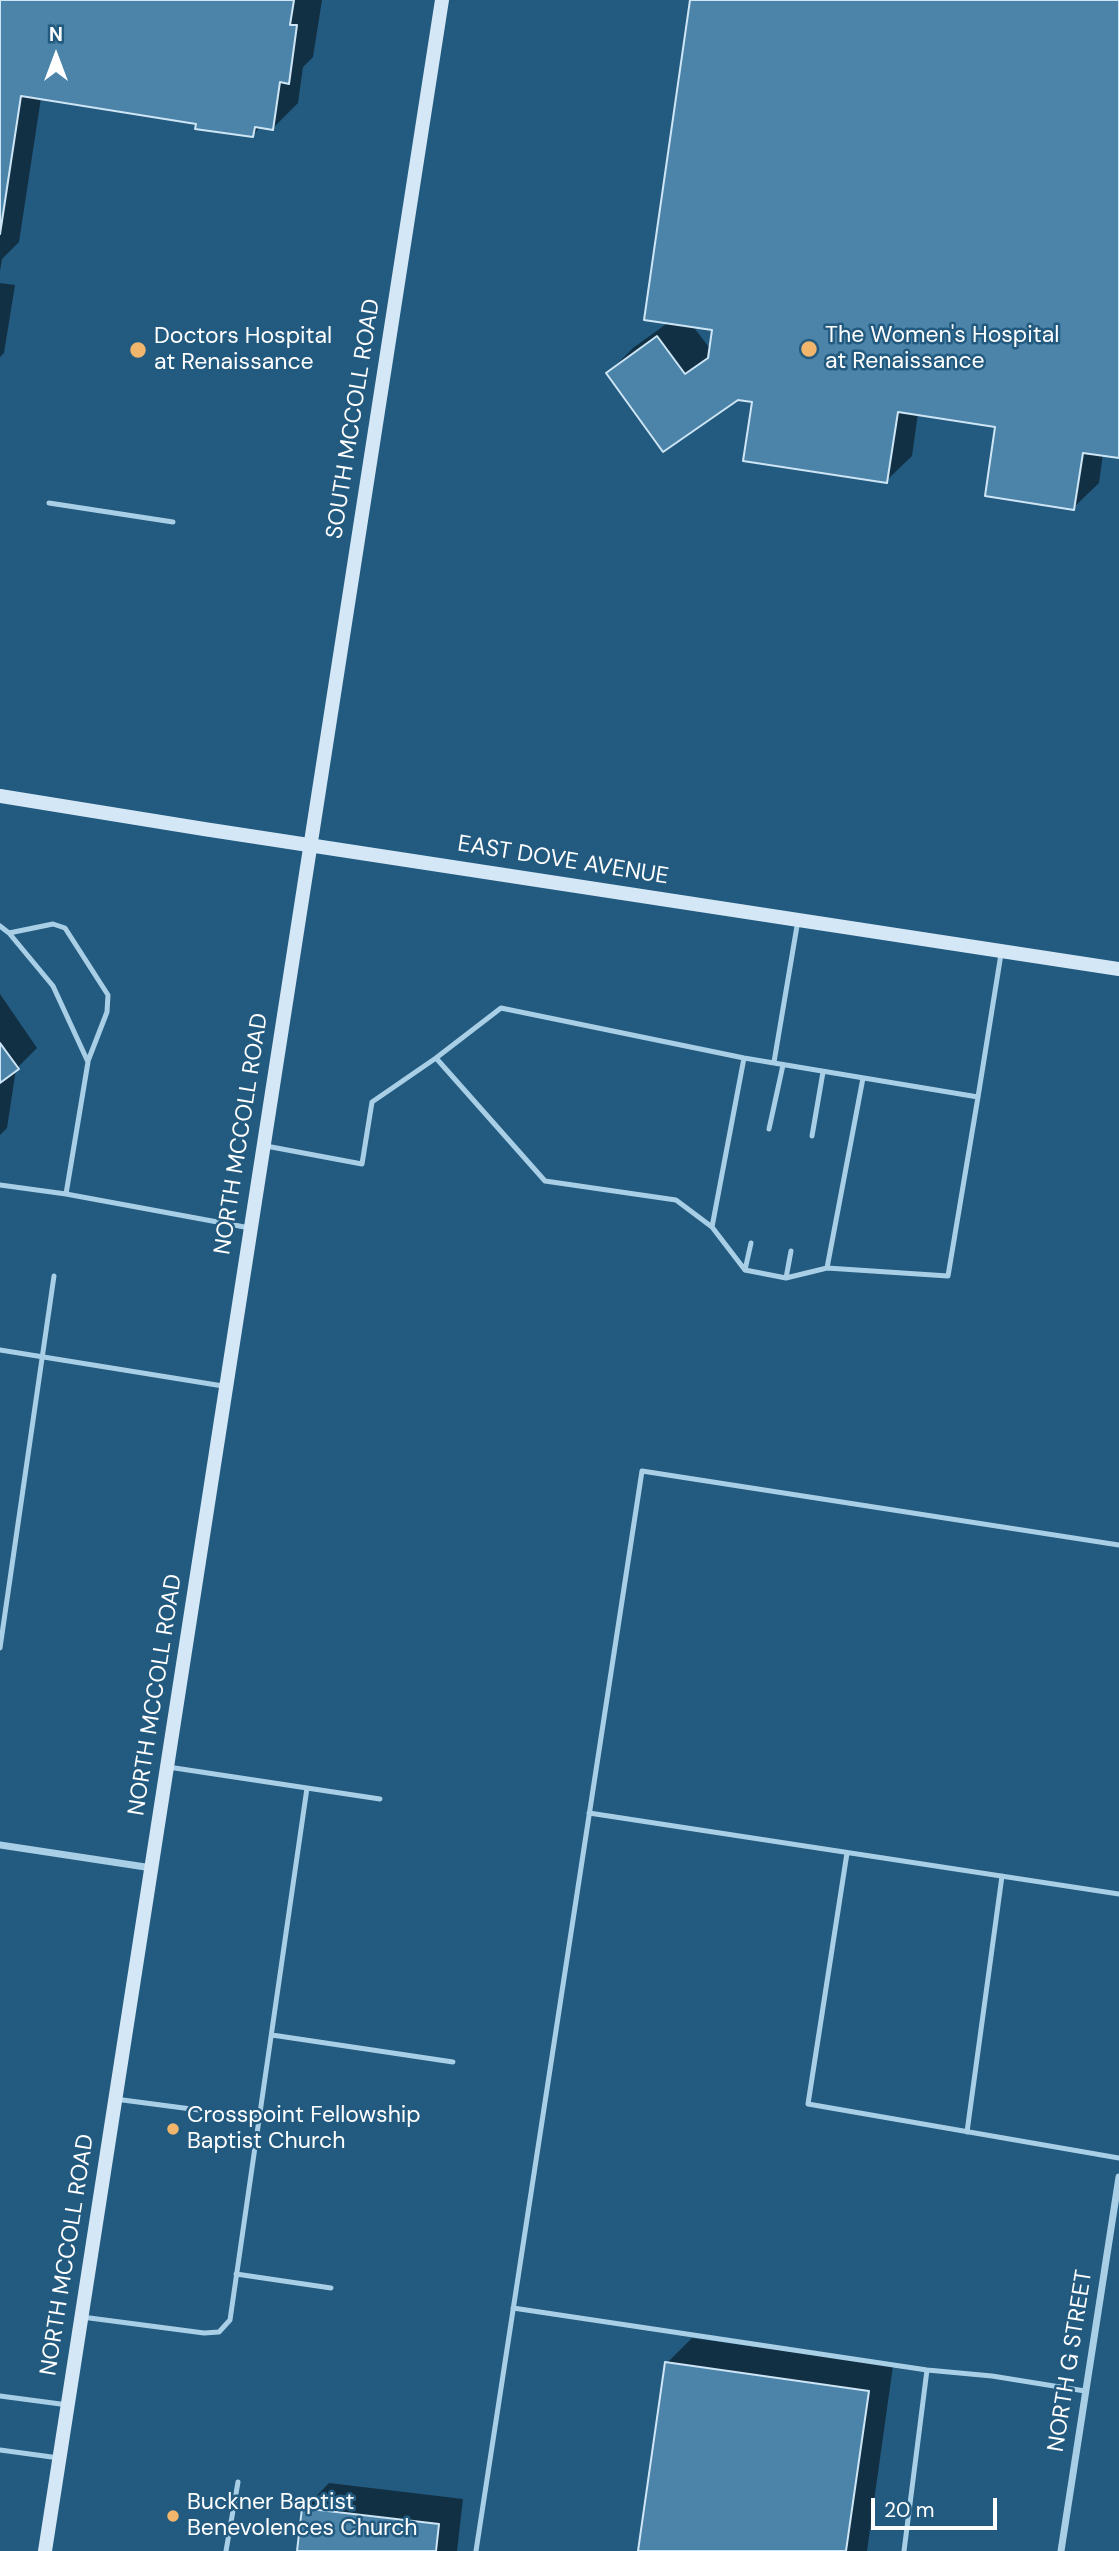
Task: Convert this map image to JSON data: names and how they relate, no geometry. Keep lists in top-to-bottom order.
{
  "streets": {
    "main road": ["SOUTH MCCOLL ROAD", "EAST DOVE AVENUE", "NORTH MCCOLL ROAD"],
    "street": ["NORTH G STREET"]
  },
  "crossings": [
    ["SOUTH MCCOLL ROAD", "EAST DOVE AVENUE"],
    ["SOUTH MCCOLL ROAD", "NORTH MCCOLL ROAD"],
    ["EAST DOVE AVENUE", "NORTH MCCOLL ROAD"]
  ],
  "places": [
    "The Women's Hospital at Renaissance",
    "Doctors Hospital at Renaissance",
    "Crosspoint Fellowship Baptist Church",
    "Buckner Baptist Benevolences Church"
  ],
  "scale_bar": "20 m",
  "north": "top"
}
